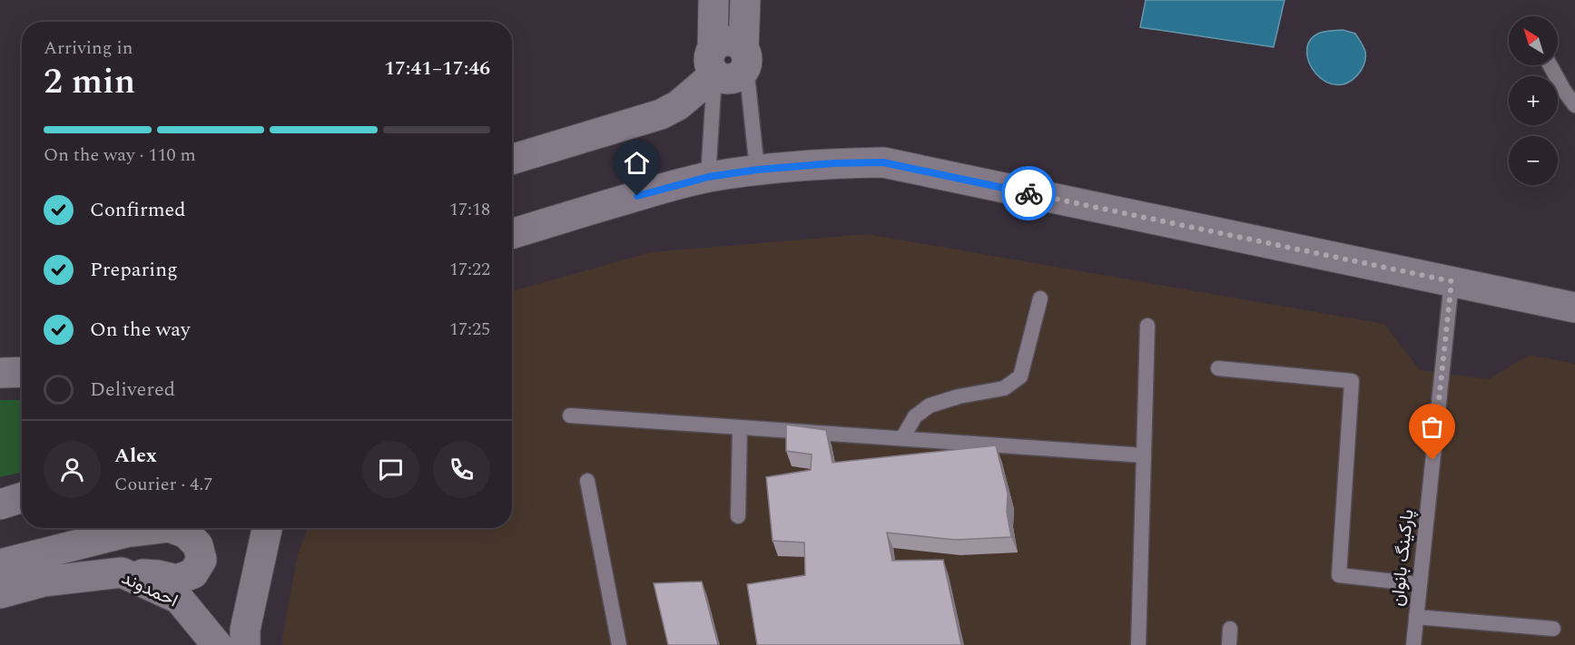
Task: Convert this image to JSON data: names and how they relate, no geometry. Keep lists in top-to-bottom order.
{
  "streets": {
    "main road": ["احمدوند"],
    "lane": ["پارکینگ بانوان"]
  },
  "north": "top left",
  "page": {
    "map_buttons": ["+", "−"],
    "heading": ["2 min", "Arriving in", "17:41–17:46"],
    "panel": ["Alex", "Courier · 4.7"],
    "bar": "On the way · 110 m",
    "list": [
      ["Confirmed", "17:18"],
      ["Preparing", "17:22"],
      ["On the way", "17:25"],
      "Delivered"
    ]
  }
}
